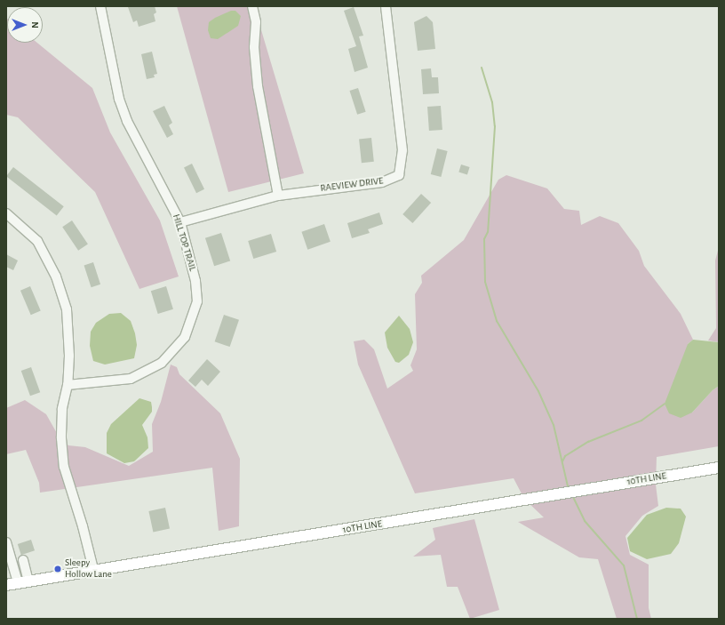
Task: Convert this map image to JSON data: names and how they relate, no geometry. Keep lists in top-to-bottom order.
{
  "streets": {
    "main road": ["10TH LINE"],
    "street": ["RAEVIEW DRIVE", "HILL TOP TRAIL"]
  },
  "crossings": [
    ["RAEVIEW DRIVE", "HILL TOP TRAIL"]
  ],
  "places": ["Sleepy Hollow Lane"],
  "north": "right"
}
